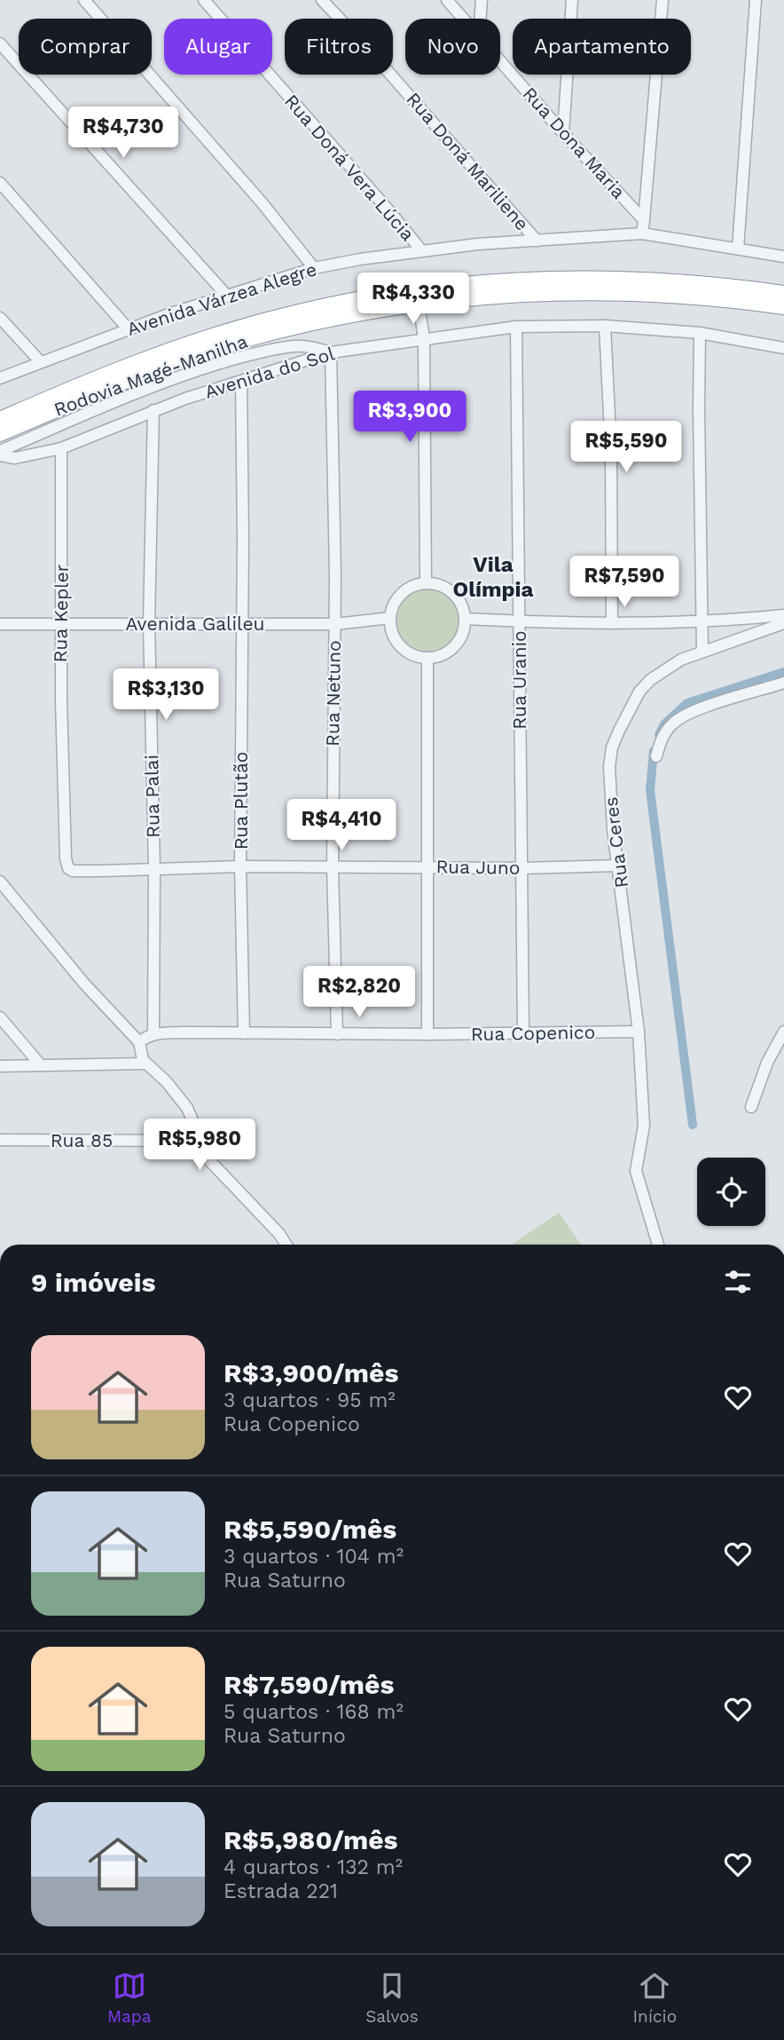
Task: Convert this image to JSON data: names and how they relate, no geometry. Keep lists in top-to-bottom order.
{
  "streets": {
    "highway": ["Rodovia Magé-Manilha"],
    "street": [
      "Rua Dona Maria",
      "Rua Doná Mariliene",
      "Rua Doná Vera Lúcia",
      "Avenida Várzea Alegre",
      "Avenida do Sol",
      "Rua Kepler",
      "Avenida Galileu",
      "Rua Uranio",
      "Rua Netuno",
      "Rua Palai",
      "Rua Plutão",
      "Rua Ceres",
      "Rua Juno",
      "Rua Copenico",
      "Rua 85"
    ]
  },
  "crossings": [
    ["Rua Doná Mariliene", "Avenida Várzea Alegre"],
    ["Rua Doná Vera Lúcia", "Avenida Várzea Alegre"],
    ["Avenida do Sol", "Rua Kepler"],
    ["Avenida do Sol", "Rua Uranio"],
    ["Avenida do Sol", "Rua Netuno"],
    ["Avenida do Sol", "Rua Palai"],
    ["Avenida do Sol", "Rua Plutão"],
    ["Rua Kepler", "Avenida Galileu"],
    ["Rua Kepler", "Rua Juno"],
    ["Avenida Galileu", "Rua Netuno"],
    ["Avenida Galileu", "Rua Palai"],
    ["Avenida Galileu", "Rua Plutão"],
    ["Rua Uranio", "Rua Juno"],
    ["Rua Uranio", "Rua Copenico"],
    ["Rua Netuno", "Rua Juno"],
    ["Rua Netuno", "Rua Copenico"],
    ["Rua Palai", "Rua Juno"],
    ["Rua Palai", "Rua Copenico"],
    ["Rua Plutão", "Rua Juno"],
    ["Rua Plutão", "Rua Copenico"],
    ["Rua Ceres", "Rua Juno"],
    ["Rua Ceres", "Rua Copenico"]
  ],
  "districts": ["Vila Olímpia"],
  "page": {
    "chip": [
      "Comprar",
      "Alugar",
      "Filtros",
      "Novo",
      "Apartamento"
    ],
    "price": [
      "R$4,730",
      "R$4,330",
      "R$3,900",
      "R$5,590",
      "R$7,590",
      "R$3,130",
      "R$4,410",
      "R$2,820",
      "R$5,980"
    ],
    "heading": "9 imóveis",
    "list": [
      {
        "name": "R$3,900/mês",
        "note": "3 quartos · 95 m² · Rua Copenico"
      },
      {
        "name": "R$5,590/mês",
        "note": "3 quartos · 104 m² · Rua Saturno"
      },
      {
        "name": "R$7,590/mês",
        "note": "5 quartos · 168 m² · Rua Saturno"
      },
      {
        "name": "R$5,980/mês",
        "note": "4 quartos · 132 m² · Estrada 221"
      }
    ],
    "tabs": ["Mapa", "Salvos", "Início"]
  }
}
